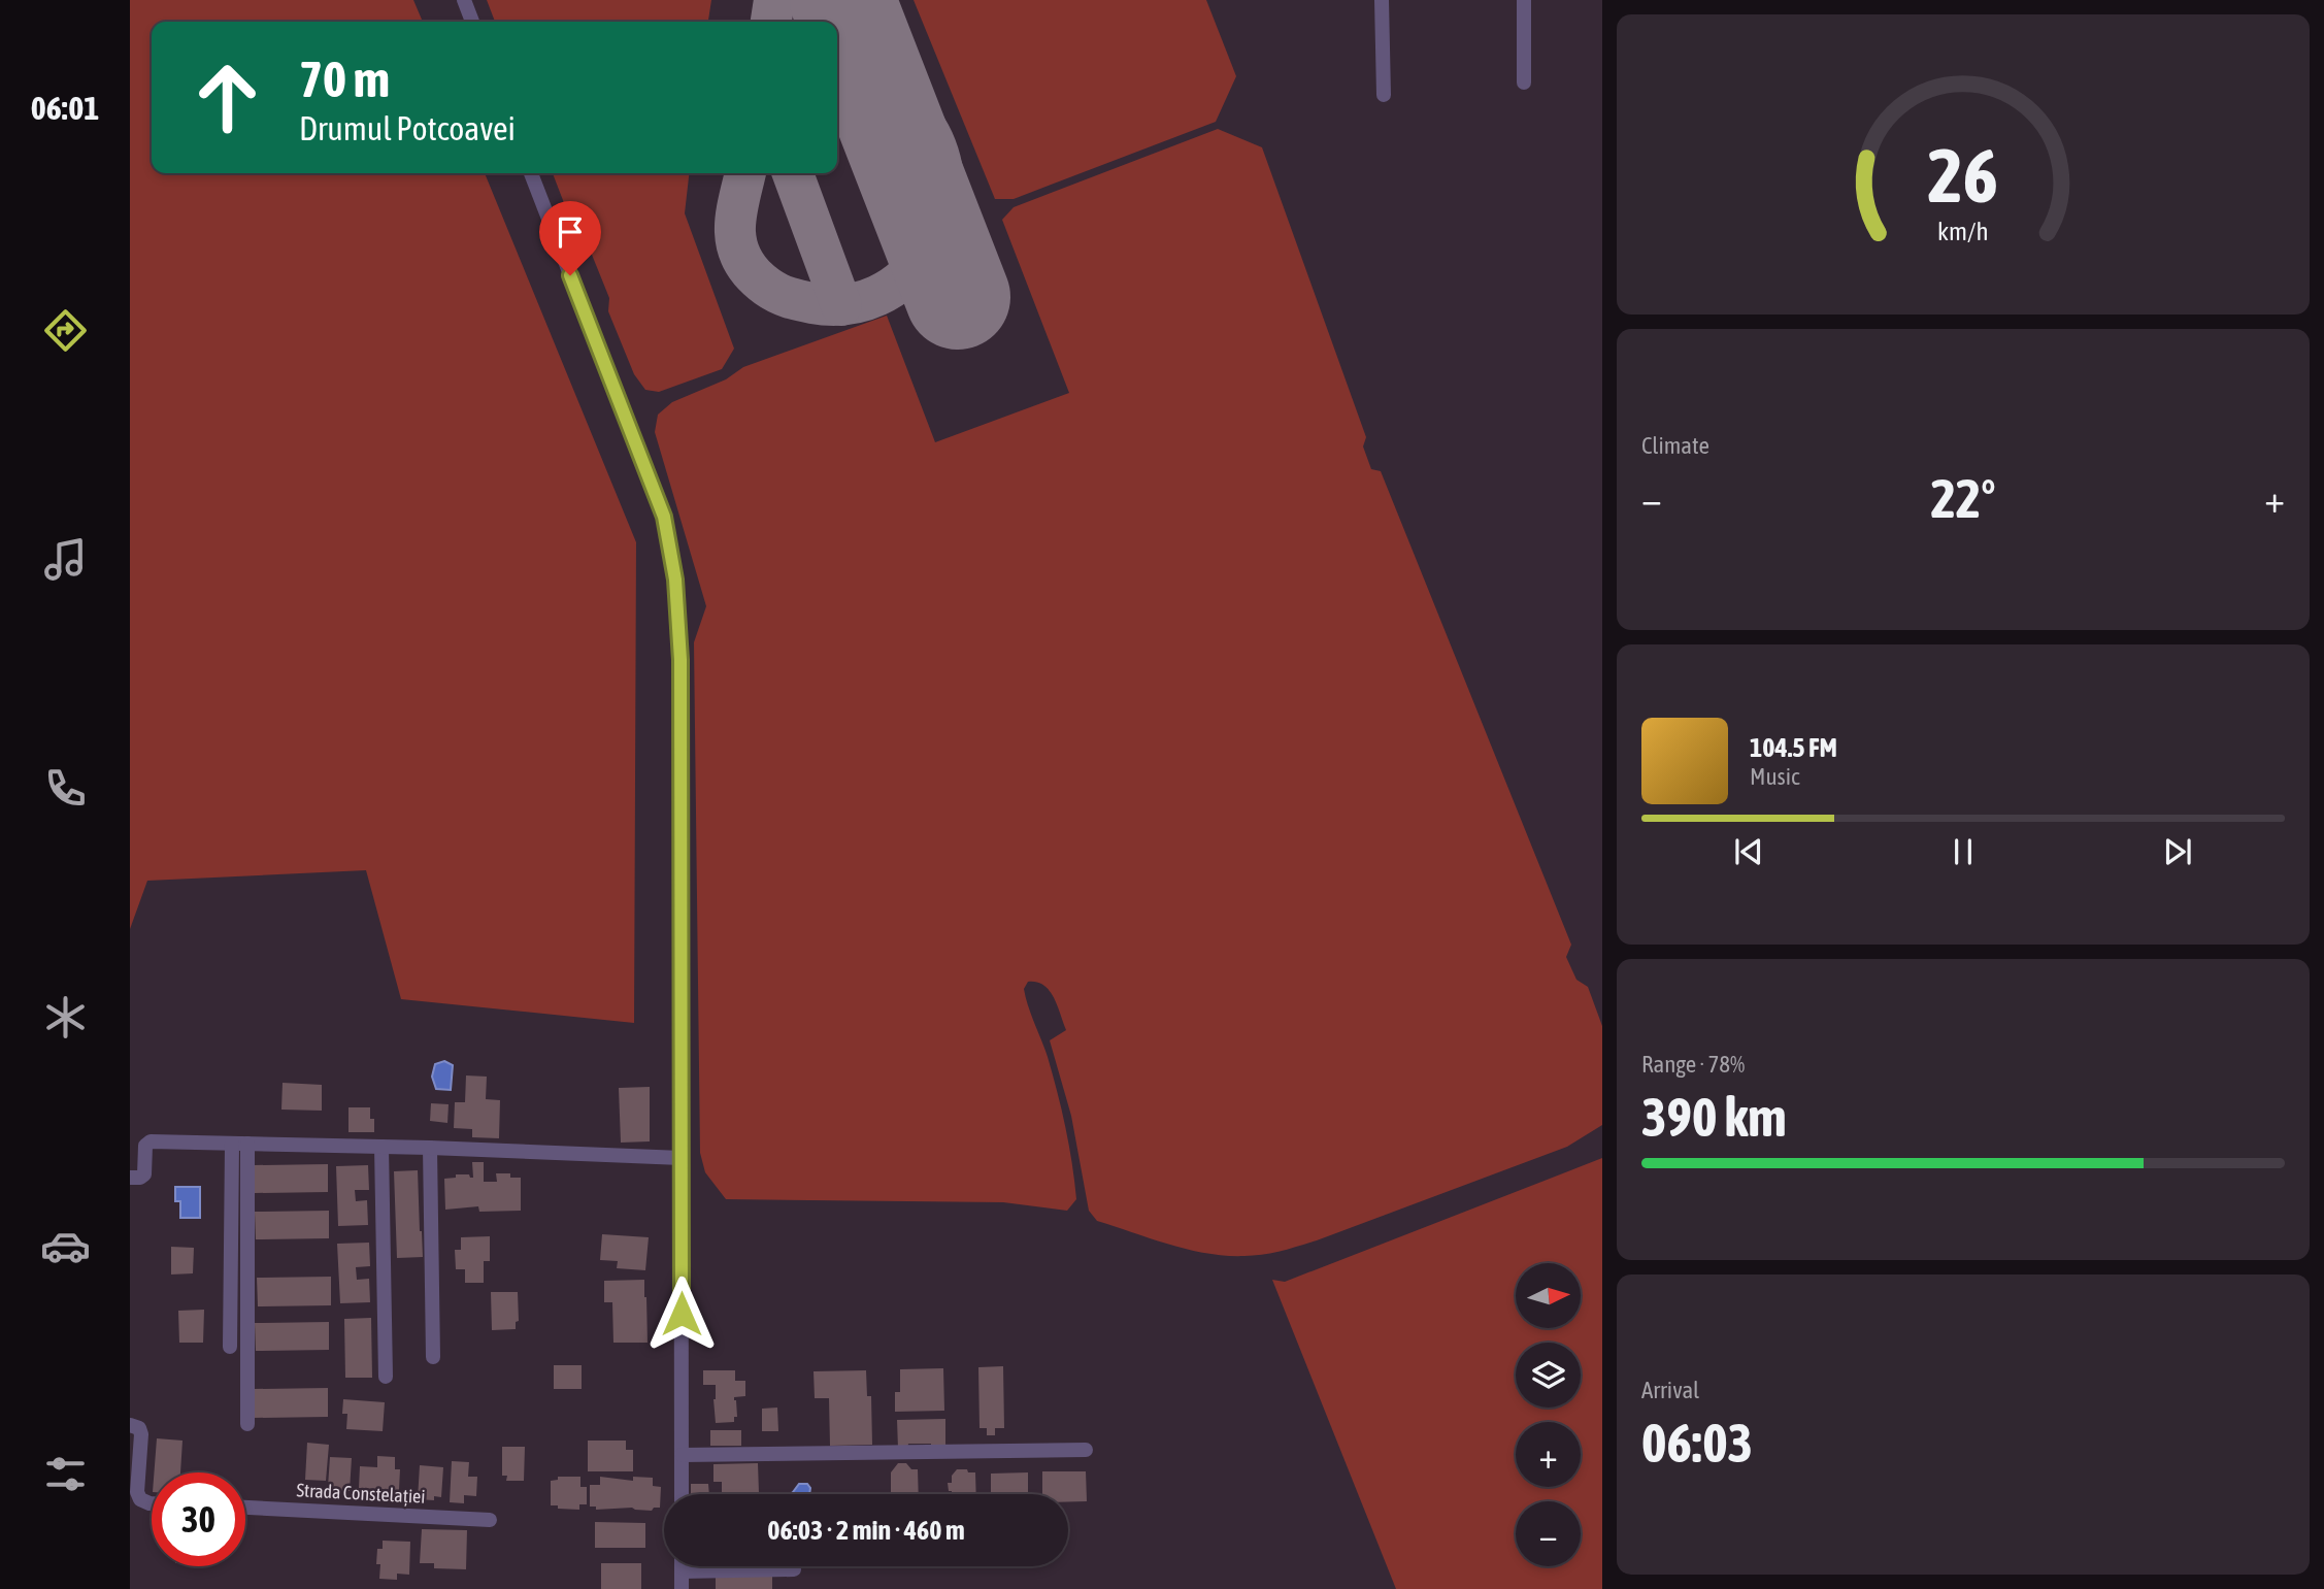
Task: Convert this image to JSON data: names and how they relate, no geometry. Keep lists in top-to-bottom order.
{
  "streets": {
    "street": ["Strada Constelației"]
  },
  "north": "right",
  "page": {
    "tabs": "06:01",
    "turn": ["70 m", "Drumul Potcoavei"],
    "tile": [
      "Climate",
      ["Range · 78%", "390 km"],
      ["Arrival", "06:03"]
    ],
    "heat": ["−", "22°", "+"],
    "song": ["104.5 FM", "Music"],
    "map_buttons": ["+", "−"],
    "limit": "30",
    "trip": "06:03 · 2 min · 460 m",
    "gauge": ["26", "km/h"]
  }
}
